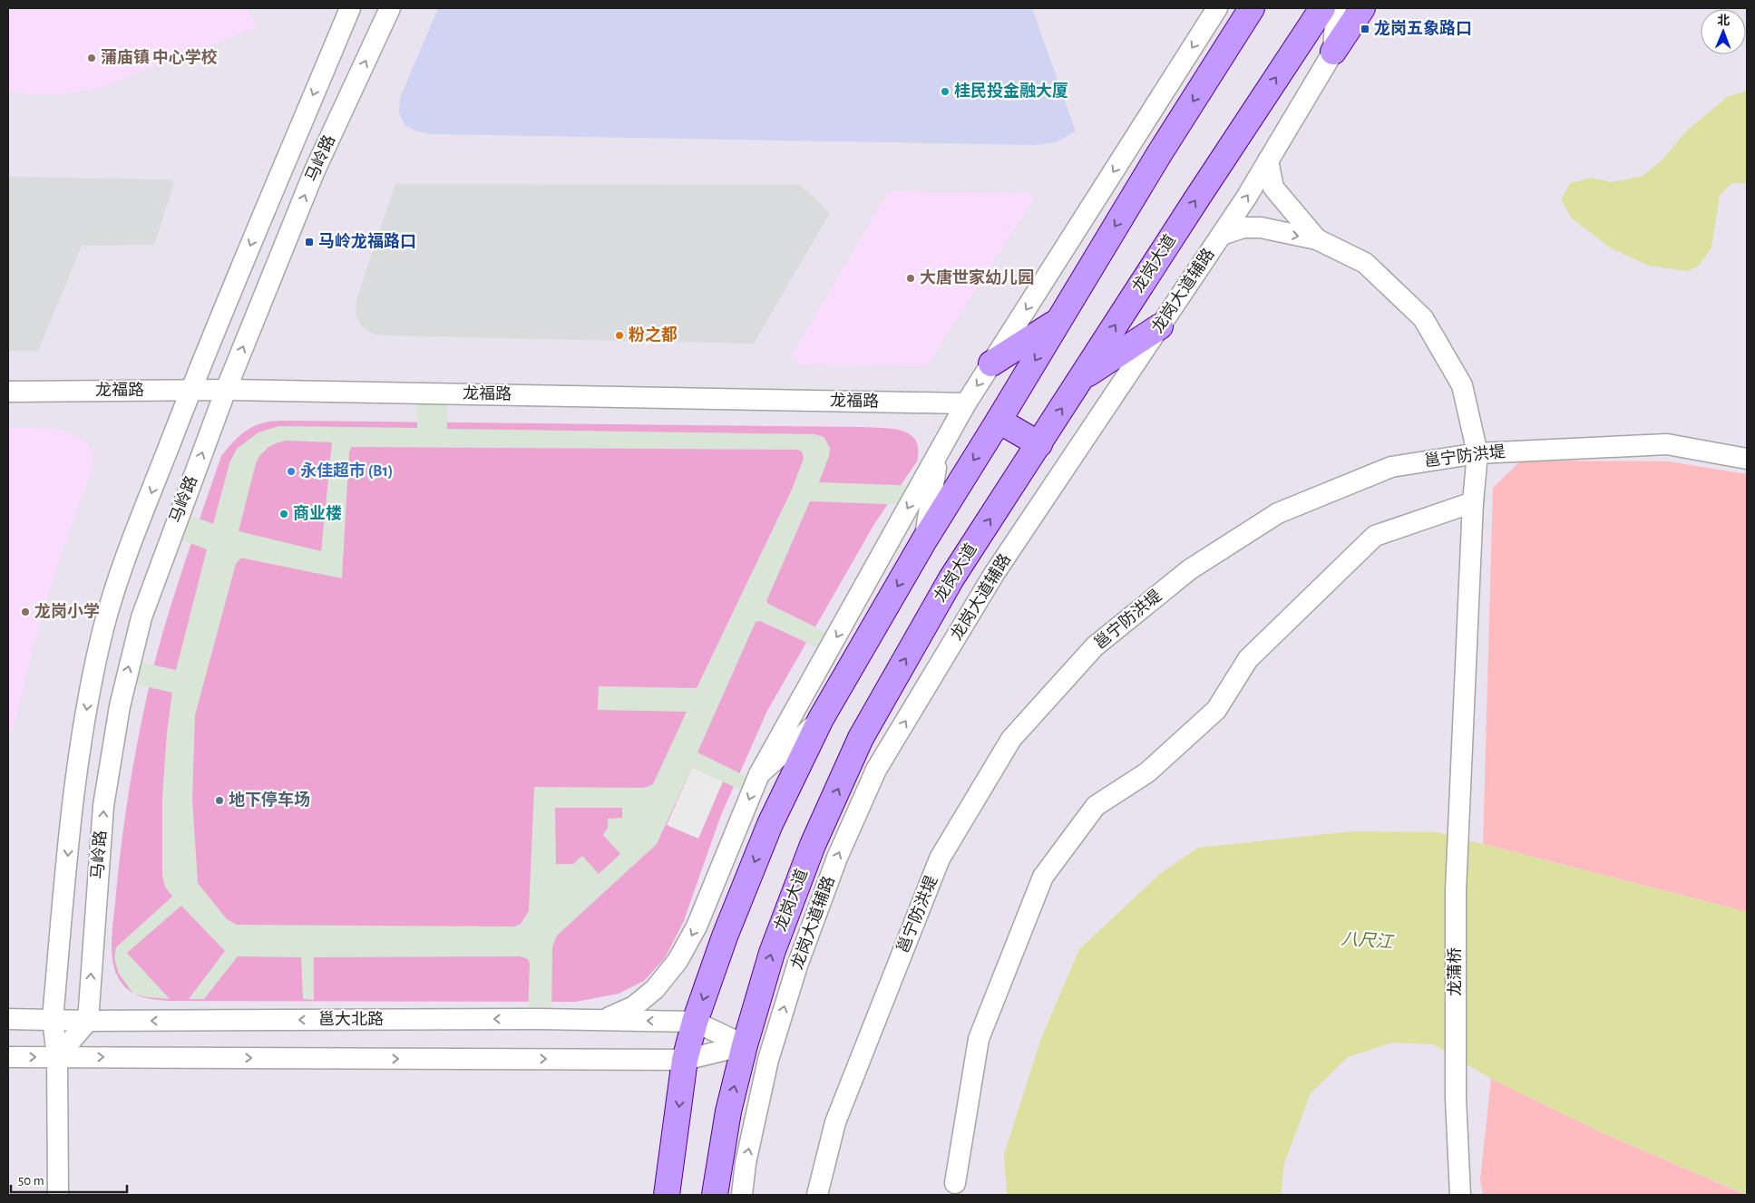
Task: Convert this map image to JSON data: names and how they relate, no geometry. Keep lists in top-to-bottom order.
{
  "streets": {
    "main road": ["龙岗大道"],
    "street": [
      "马岭路",
      "龙岗大道辅路",
      "龙福路",
      "邕宁防洪堤",
      "龙蒲桥",
      "邕大北路"
    ]
  },
  "crossings": [
    ["马岭路", "龙福路"],
    ["马岭路", "邕大北路"],
    ["邕宁防洪堤", "龙蒲桥"]
  ],
  "water": ["八尺江"],
  "places": {
    "transit": ["龙岗五象路口", "马岭龙福路口"],
    "other": [
      "蒲庙镇 中心学校",
      "桂民投金融大厦",
      "大唐世家幼儿园",
      "粉之都",
      "永佳超市 (B1)",
      "商业楼",
      "龙岗小学",
      "地下停车场"
    ]
  },
  "scale_bar": "50 m",
  "north": "top"
}
